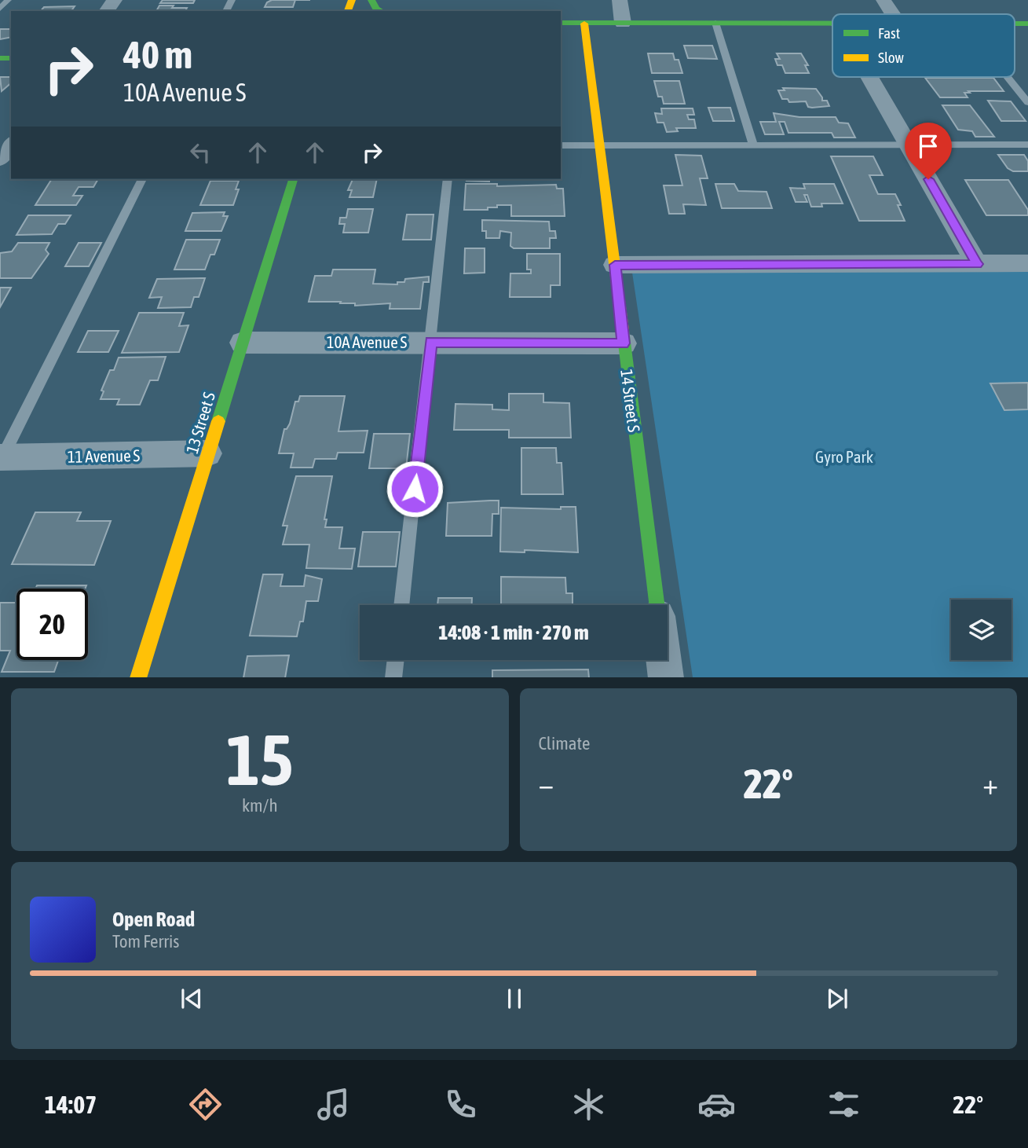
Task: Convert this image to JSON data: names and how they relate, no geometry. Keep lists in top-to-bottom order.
{
  "streets": {
    "street": [
      "10A Avenue S",
      "14 Street S",
      "13 Street S",
      "11 Avenue S"
    ]
  },
  "crossings": [
    ["10A Avenue S", "14 Street S"],
    ["10A Avenue S", "13 Street S"],
    ["13 Street S", "11 Avenue S"]
  ],
  "parks": ["Gyro Park"],
  "legend": ["Fast", "Slow"],
  "page": {
    "turn": ["40 m", "10A Avenue S"],
    "limit": "20",
    "trip": "14:08 · 1 min · 270 m",
    "tile": [
      ["15", "km/h"],
      "Climate"
    ],
    "heat": ["−", "22°", "+"],
    "song": ["Open Road", "Tom Ferris"],
    "tabs": ["14:07", "22°"]
  }
}
